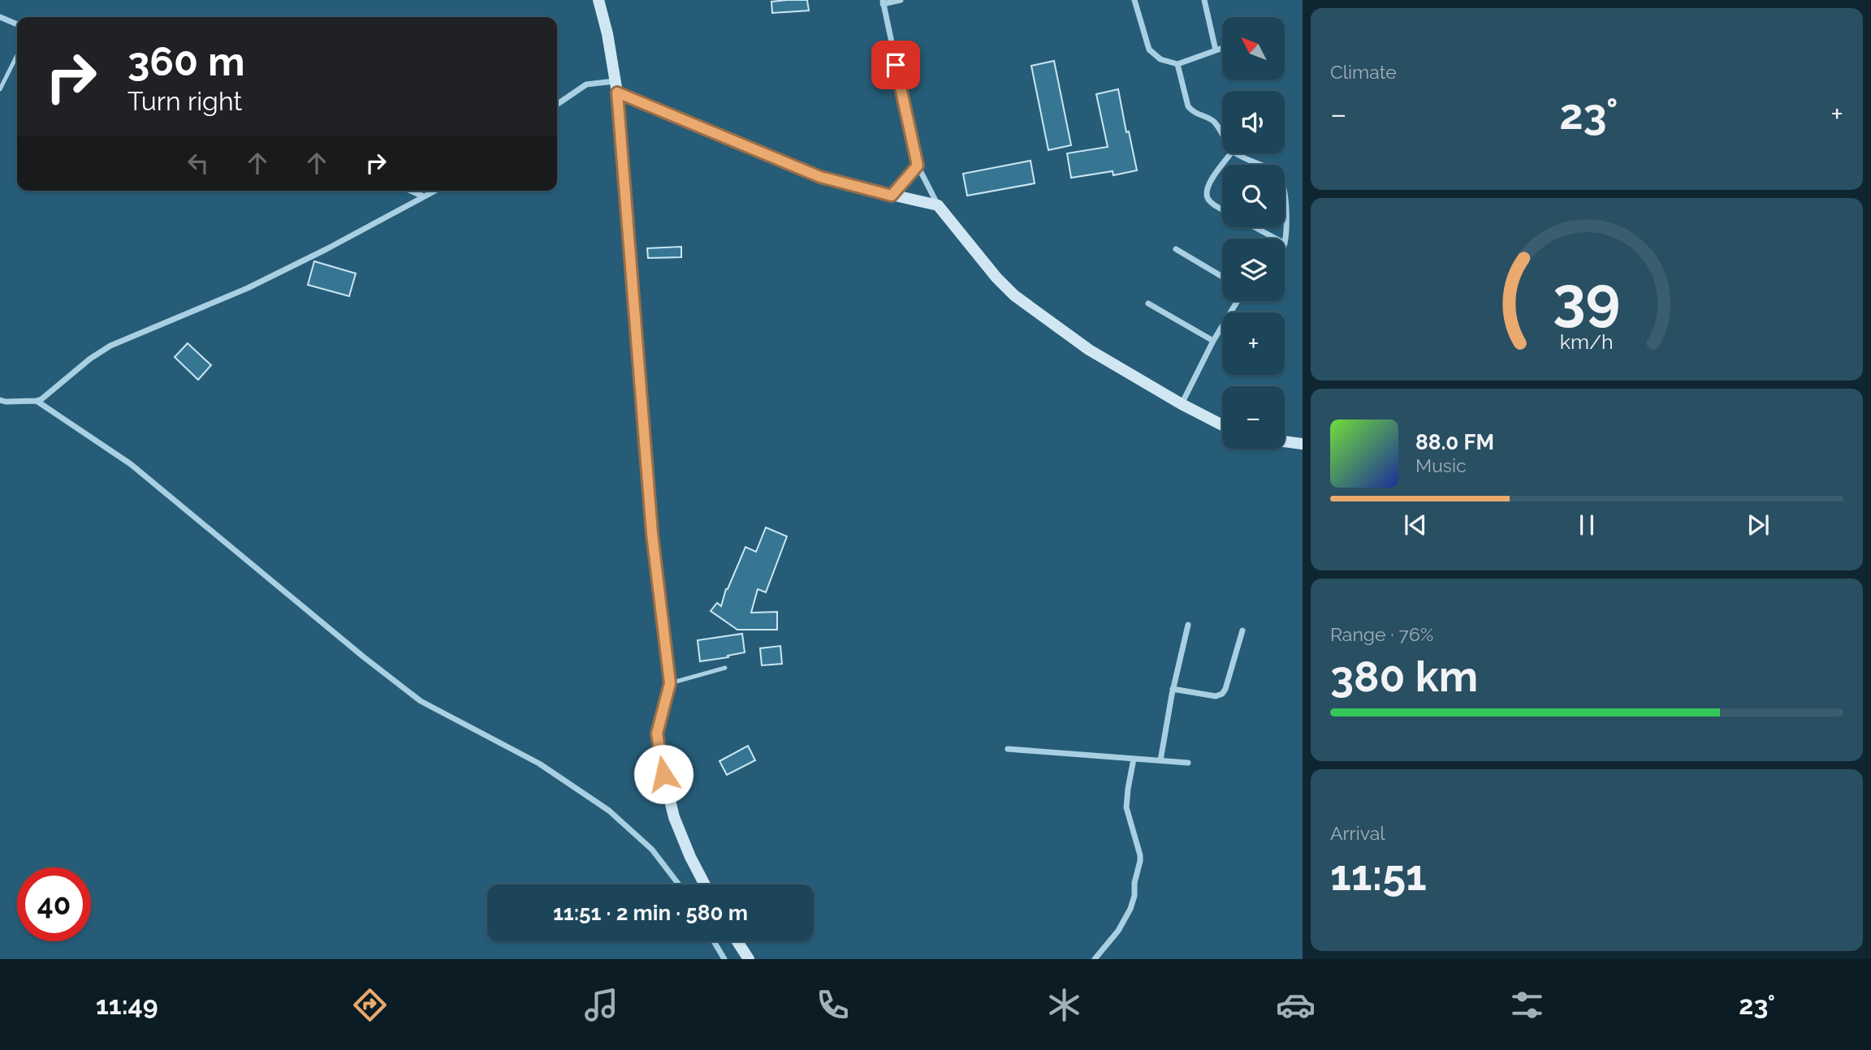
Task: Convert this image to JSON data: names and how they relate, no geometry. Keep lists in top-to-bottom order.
{
  "north": "top left",
  "page": {
    "tile": [
      "Climate",
      ["Range · 76%", "380 km"],
      ["Arrival", "11:51"]
    ],
    "map_buttons": ["+", "−"],
    "turn": ["360 m", "Turn right"],
    "heat": ["−", "23°", "+"],
    "song": ["88.0 FM", "Music"],
    "limit": "40",
    "trip": "11:51 · 2 min · 580 m",
    "tabs": ["11:49", "23°"],
    "gauge": ["39", "km/h"]
  }
}
